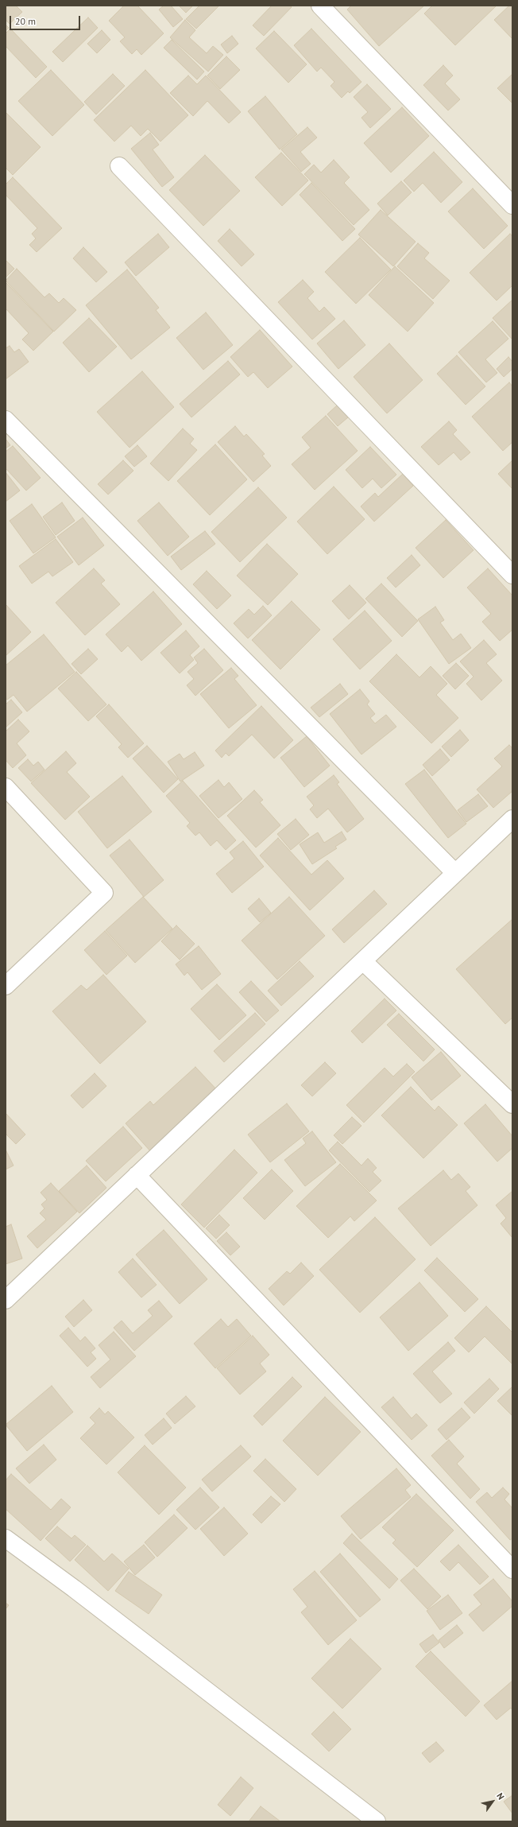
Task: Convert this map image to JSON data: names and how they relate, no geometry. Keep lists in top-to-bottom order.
{
  "scale_bar": "20 m",
  "north": "top right"
}
